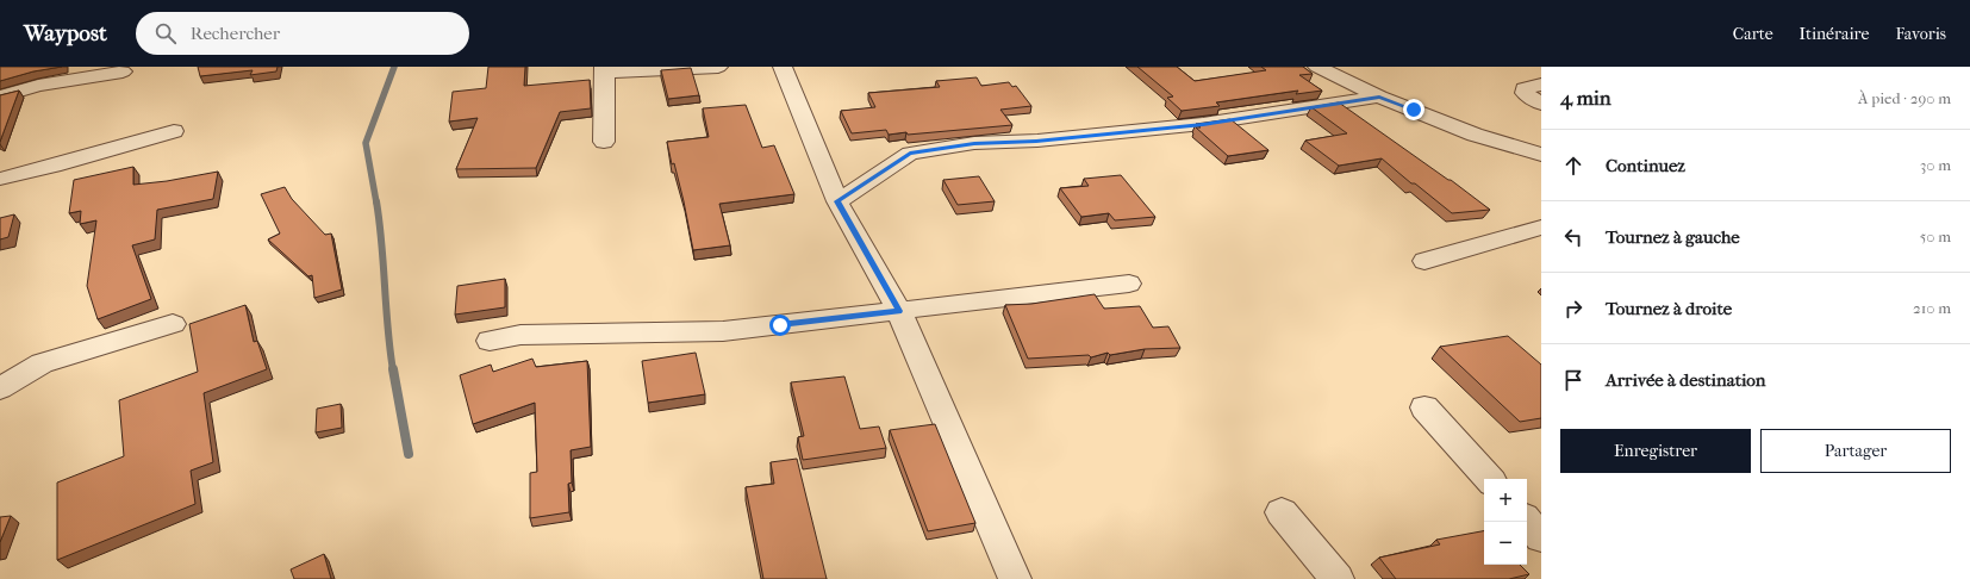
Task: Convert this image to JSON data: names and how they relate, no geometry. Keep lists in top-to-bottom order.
{
  "page": {
    "header": "Waypost",
    "search": "Rechercher",
    "nav": ["Carte", "Itinéraire", "Favoris"],
    "heading": ["4 min", "À pied · 290 m"],
    "list": [
      ["Continuez", "30 m"],
      ["Tournez à gauche", "50 m"],
      ["Tournez à droite", "210 m"],
      "Arrivée à destination"
    ],
    "buttons": ["Enregistrer", "Partager"],
    "map_buttons": ["+", "−"]
  }
}
